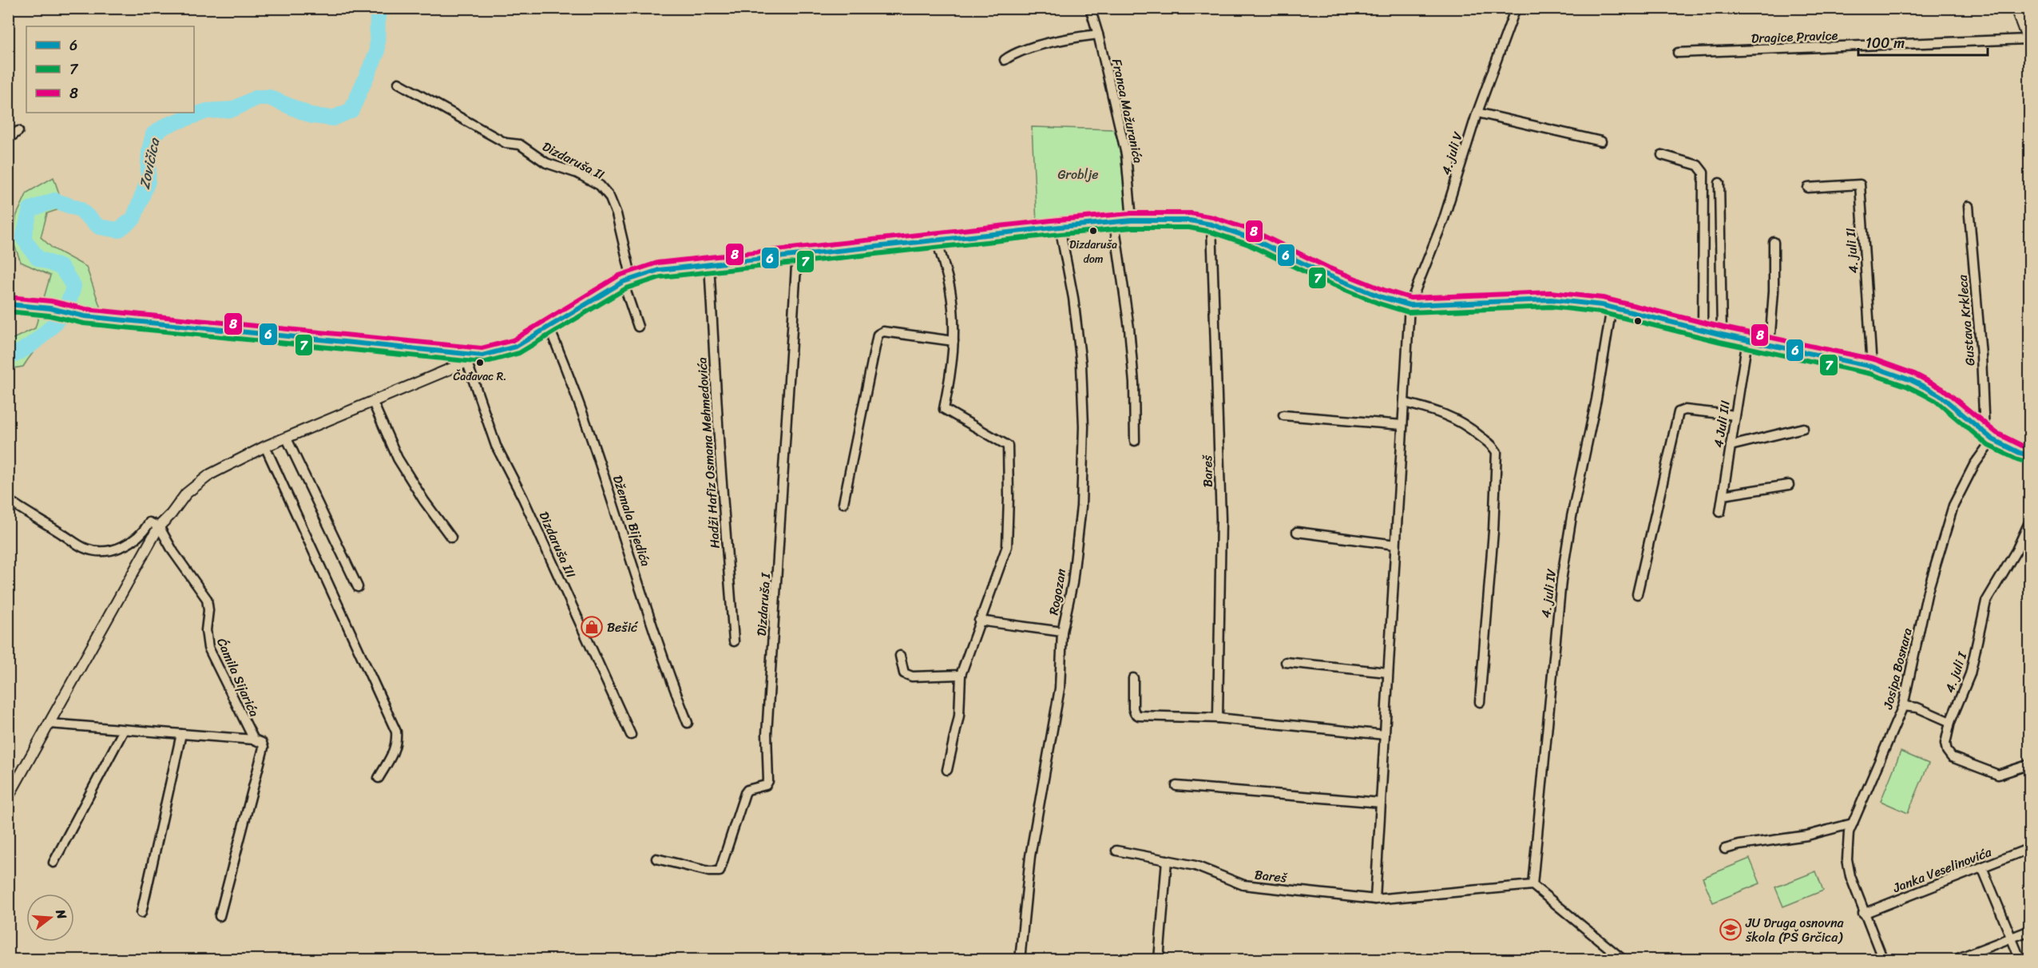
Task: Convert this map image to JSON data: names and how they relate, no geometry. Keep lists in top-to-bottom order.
{
  "streets": {
    "street": [
      "Dragice Pravice",
      "Franca Mažuranića",
      "4. juli V",
      "Dizdaruša II",
      "4. juli II",
      "Gustava Krkleca",
      "4 Juli III",
      "Hadži Hafiz Osmana Mehmedovića",
      "Bareš",
      "Džemala Bijedića",
      "Dizdaruša III",
      "Rogozan",
      "4. juli IV",
      "Dizdaruša I",
      "Josipa Bosnara",
      "4. juli I",
      "Ćamila Sijarića",
      "Janka Veselinovića"
    ]
  },
  "crossings": [
    ["Gustava Krkleca", "Josipa Bosnara"],
    ["Bareš", "4. juli IV"],
    ["Josipa Bosnara", "Janka Veselinovića"]
  ],
  "water": ["Zovičica"],
  "parks": ["Groblje"],
  "places": {
    "other": ["Dizdaruša dom", "Čađavac R."],
    "shop": ["Bešić"],
    "school or university": ["JU Druga osnovna škola (PŠ Grčica)"]
  },
  "lines": ["transit line 8", "transit line 6", "transit line 7"],
  "legend": ["6", "7", "8"],
  "scale_bar": "100 m",
  "north": "right"
}
